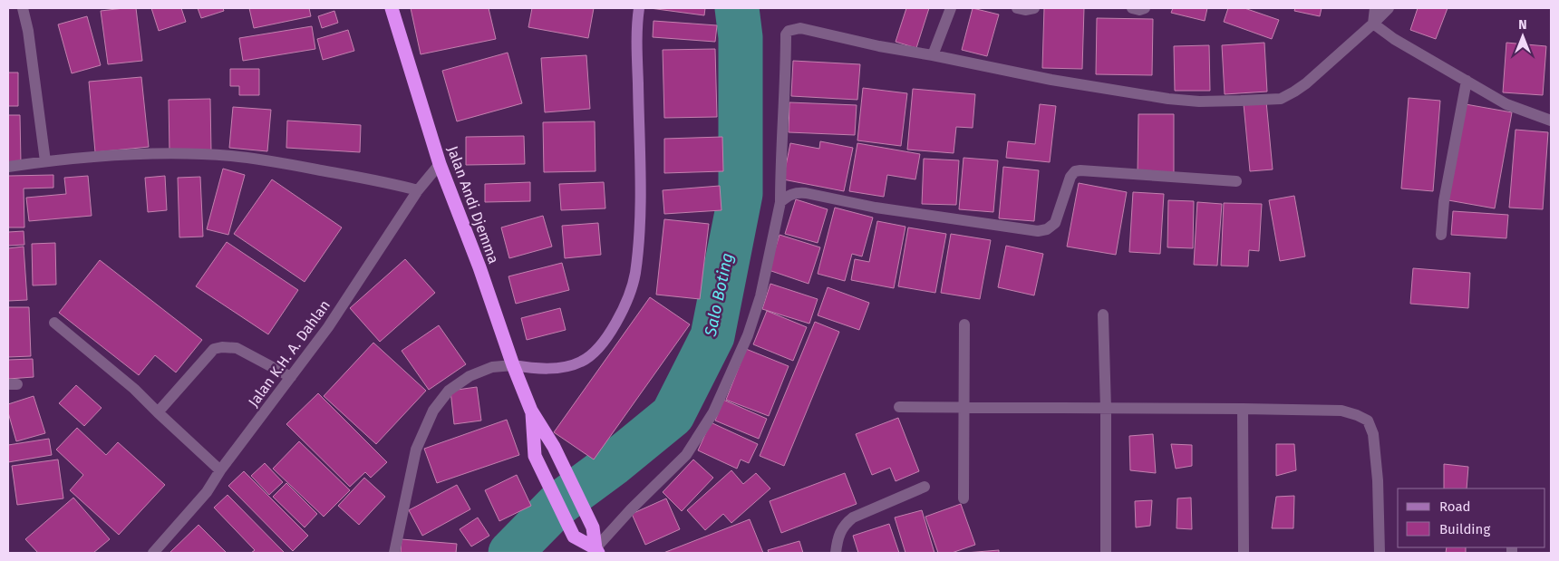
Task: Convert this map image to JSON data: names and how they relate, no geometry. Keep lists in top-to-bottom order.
{
  "streets": {
    "highway": ["Jalan Andi Djemma"],
    "street": ["Jalan K.H. A. Dahlan"]
  },
  "crossings": [
    ["Jalan Andi Djemma", "Jalan K.H. A. Dahlan"]
  ],
  "water": ["Salo Boting"],
  "legend": ["Road", "Building"],
  "north": "top"
}
